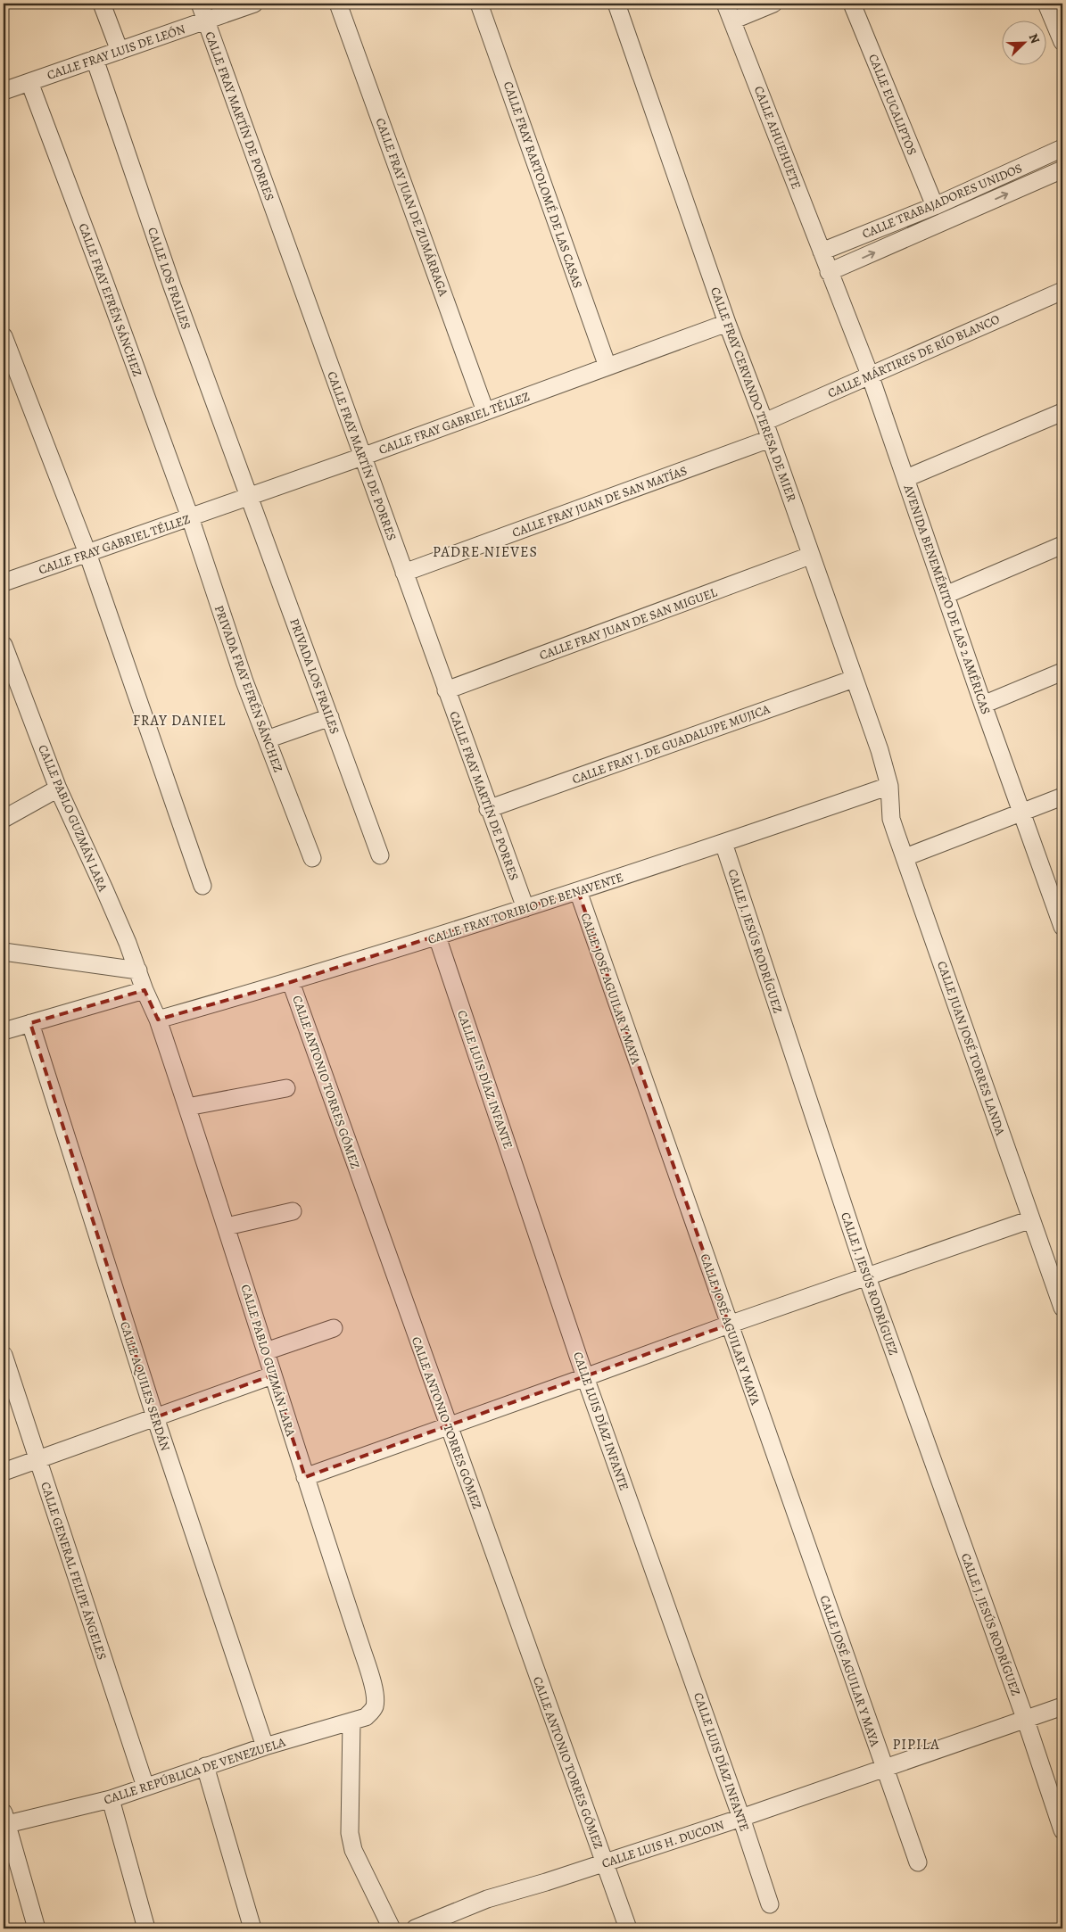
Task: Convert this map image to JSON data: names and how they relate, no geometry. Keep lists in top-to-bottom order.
{
  "streets": {
    "street": [
      "CALLE FRAY LUIS DE LEÓN",
      "CALLE EUCALIPTOS",
      "CALLE FRAY MARTÍN DE PORRES",
      "CALLE AHUEHUETE",
      "CALLE FRAY BARTOLOMÉ DE LAS CASAS",
      "CALLE TRABAJADORES UNIDOS",
      "CALLE FRAY JUAN DE ZUMÁRRAGA",
      "CALLE LOS FRAILES",
      "CALLE FRAY EFRÉN SÁNCHEZ",
      "CALLE MÁRTIRES DE RÍO BLANCO",
      "CALLE FRAY CERVANDO TERESA DE MIER",
      "CALLE FRAY GABRIEL TÉLLEZ",
      "CALLE FRAY JUAN DE SAN MATÍAS",
      "AVENIDA BENEMÉRITO DE LAS 2 AMÉRICAS",
      "CALLE FRAY JUAN DE SAN MIGUEL",
      "PRIVADA LOS FRAILES",
      "PRIVADA FRAY EFRÉN SÁNCHEZ",
      "CALLE FRAY J. DE GUADALUPE MUJICA",
      "CALLE PABLO GUZMÁN LARA",
      "CALLE FRAY TORIBIO DE BENAVENTE",
      "CALLE J. JESÚS RODRÍGUEZ",
      "CALLE JOSÉ AGUILAR Y MAYA",
      "CALLE JUAN JOSÉ TORRES LANDA",
      "CALLE LUIS DÍAZ INFANTE",
      "CALLE ANTONIO TORRES GÓMEZ",
      "CALLE AQUILES SERDÁN",
      "CALLE GENERAL FELIPE ÁNGELES",
      "CALLE REPÚBLICA DE VENEZUELA",
      "CALLE LUIS H. DUCOIN"
    ]
  },
  "crossings": [
    ["CALLE FRAY LUIS DE LEÓN", "CALLE FRAY MARTÍN DE PORRES"],
    ["CALLE FRAY LUIS DE LEÓN", "CALLE LOS FRAILES"],
    ["CALLE FRAY LUIS DE LEÓN", "CALLE FRAY EFRÉN SÁNCHEZ"],
    ["CALLE EUCALIPTOS", "CALLE TRABAJADORES UNIDOS"],
    ["CALLE FRAY MARTÍN DE PORRES", "CALLE FRAY GABRIEL TÉLLEZ"],
    ["CALLE FRAY MARTÍN DE PORRES", "CALLE FRAY JUAN DE SAN MATÍAS"],
    ["CALLE FRAY MARTÍN DE PORRES", "CALLE FRAY JUAN DE SAN MIGUEL"],
    ["CALLE FRAY MARTÍN DE PORRES", "CALLE FRAY J. DE GUADALUPE MUJICA"],
    ["CALLE FRAY MARTÍN DE PORRES", "CALLE FRAY TORIBIO DE BENAVENTE"],
    ["CALLE AHUEHUETE", "CALLE TRABAJADORES UNIDOS"],
    ["CALLE AHUEHUETE", "AVENIDA BENEMÉRITO DE LAS 2 AMÉRICAS"],
    ["CALLE FRAY BARTOLOMÉ DE LAS CASAS", "CALLE FRAY GABRIEL TÉLLEZ"],
    ["CALLE TRABAJADORES UNIDOS", "AVENIDA BENEMÉRITO DE LAS 2 AMÉRICAS"],
    ["CALLE FRAY JUAN DE ZUMÁRRAGA", "CALLE FRAY GABRIEL TÉLLEZ"],
    ["CALLE LOS FRAILES", "CALLE FRAY GABRIEL TÉLLEZ"],
    ["CALLE LOS FRAILES", "PRIVADA LOS FRAILES"],
    ["CALLE FRAY EFRÉN SÁNCHEZ", "CALLE FRAY GABRIEL TÉLLEZ"],
    ["CALLE FRAY EFRÉN SÁNCHEZ", "PRIVADA FRAY EFRÉN SÁNCHEZ"],
    ["CALLE MÁRTIRES DE RÍO BLANCO", "CALLE FRAY CERVANDO TERESA DE MIER"],
    ["CALLE MÁRTIRES DE RÍO BLANCO", "AVENIDA BENEMÉRITO DE LAS 2 AMÉRICAS"],
    ["CALLE FRAY CERVANDO TERESA DE MIER", "CALLE FRAY GABRIEL TÉLLEZ"],
    ["CALLE FRAY CERVANDO TERESA DE MIER", "CALLE FRAY JUAN DE SAN MATÍAS"],
    ["CALLE FRAY CERVANDO TERESA DE MIER", "CALLE FRAY JUAN DE SAN MIGUEL"],
    ["CALLE FRAY CERVANDO TERESA DE MIER", "CALLE FRAY J. DE GUADALUPE MUJICA"],
    ["CALLE FRAY CERVANDO TERESA DE MIER", "CALLE FRAY TORIBIO DE BENAVENTE"],
    ["CALLE FRAY CERVANDO TERESA DE MIER", "CALLE JUAN JOSÉ TORRES LANDA"],
    ["CALLE FRAY GABRIEL TÉLLEZ", "PRIVADA LOS FRAILES"],
    ["CALLE FRAY GABRIEL TÉLLEZ", "PRIVADA FRAY EFRÉN SÁNCHEZ"],
    ["CALLE PABLO GUZMÁN LARA", "CALLE FRAY TORIBIO DE BENAVENTE"],
    ["CALLE PABLO GUZMÁN LARA", "CALLE REPÚBLICA DE VENEZUELA"],
    ["CALLE FRAY TORIBIO DE BENAVENTE", "CALLE J. JESÚS RODRÍGUEZ"],
    ["CALLE FRAY TORIBIO DE BENAVENTE", "CALLE JOSÉ AGUILAR Y MAYA"],
    ["CALLE FRAY TORIBIO DE BENAVENTE", "CALLE JUAN JOSÉ TORRES LANDA"],
    ["CALLE FRAY TORIBIO DE BENAVENTE", "CALLE LUIS DÍAZ INFANTE"],
    ["CALLE FRAY TORIBIO DE BENAVENTE", "CALLE ANTONIO TORRES GÓMEZ"],
    ["CALLE J. JESÚS RODRÍGUEZ", "CALLE LUIS H. DUCOIN"],
    ["CALLE JOSÉ AGUILAR Y MAYA", "CALLE LUIS H. DUCOIN"],
    ["CALLE LUIS DÍAZ INFANTE", "CALLE LUIS H. DUCOIN"],
    ["CALLE ANTONIO TORRES GÓMEZ", "CALLE LUIS H. DUCOIN"],
    ["CALLE AQUILES SERDÁN", "CALLE REPÚBLICA DE VENEZUELA"],
    ["CALLE GENERAL FELIPE ÁNGELES", "CALLE REPÚBLICA DE VENEZUELA"]
  ],
  "districts": ["PADRE NIEVES", "FRAY DANIEL", "PIPILA"],
  "north": "top right"
}
